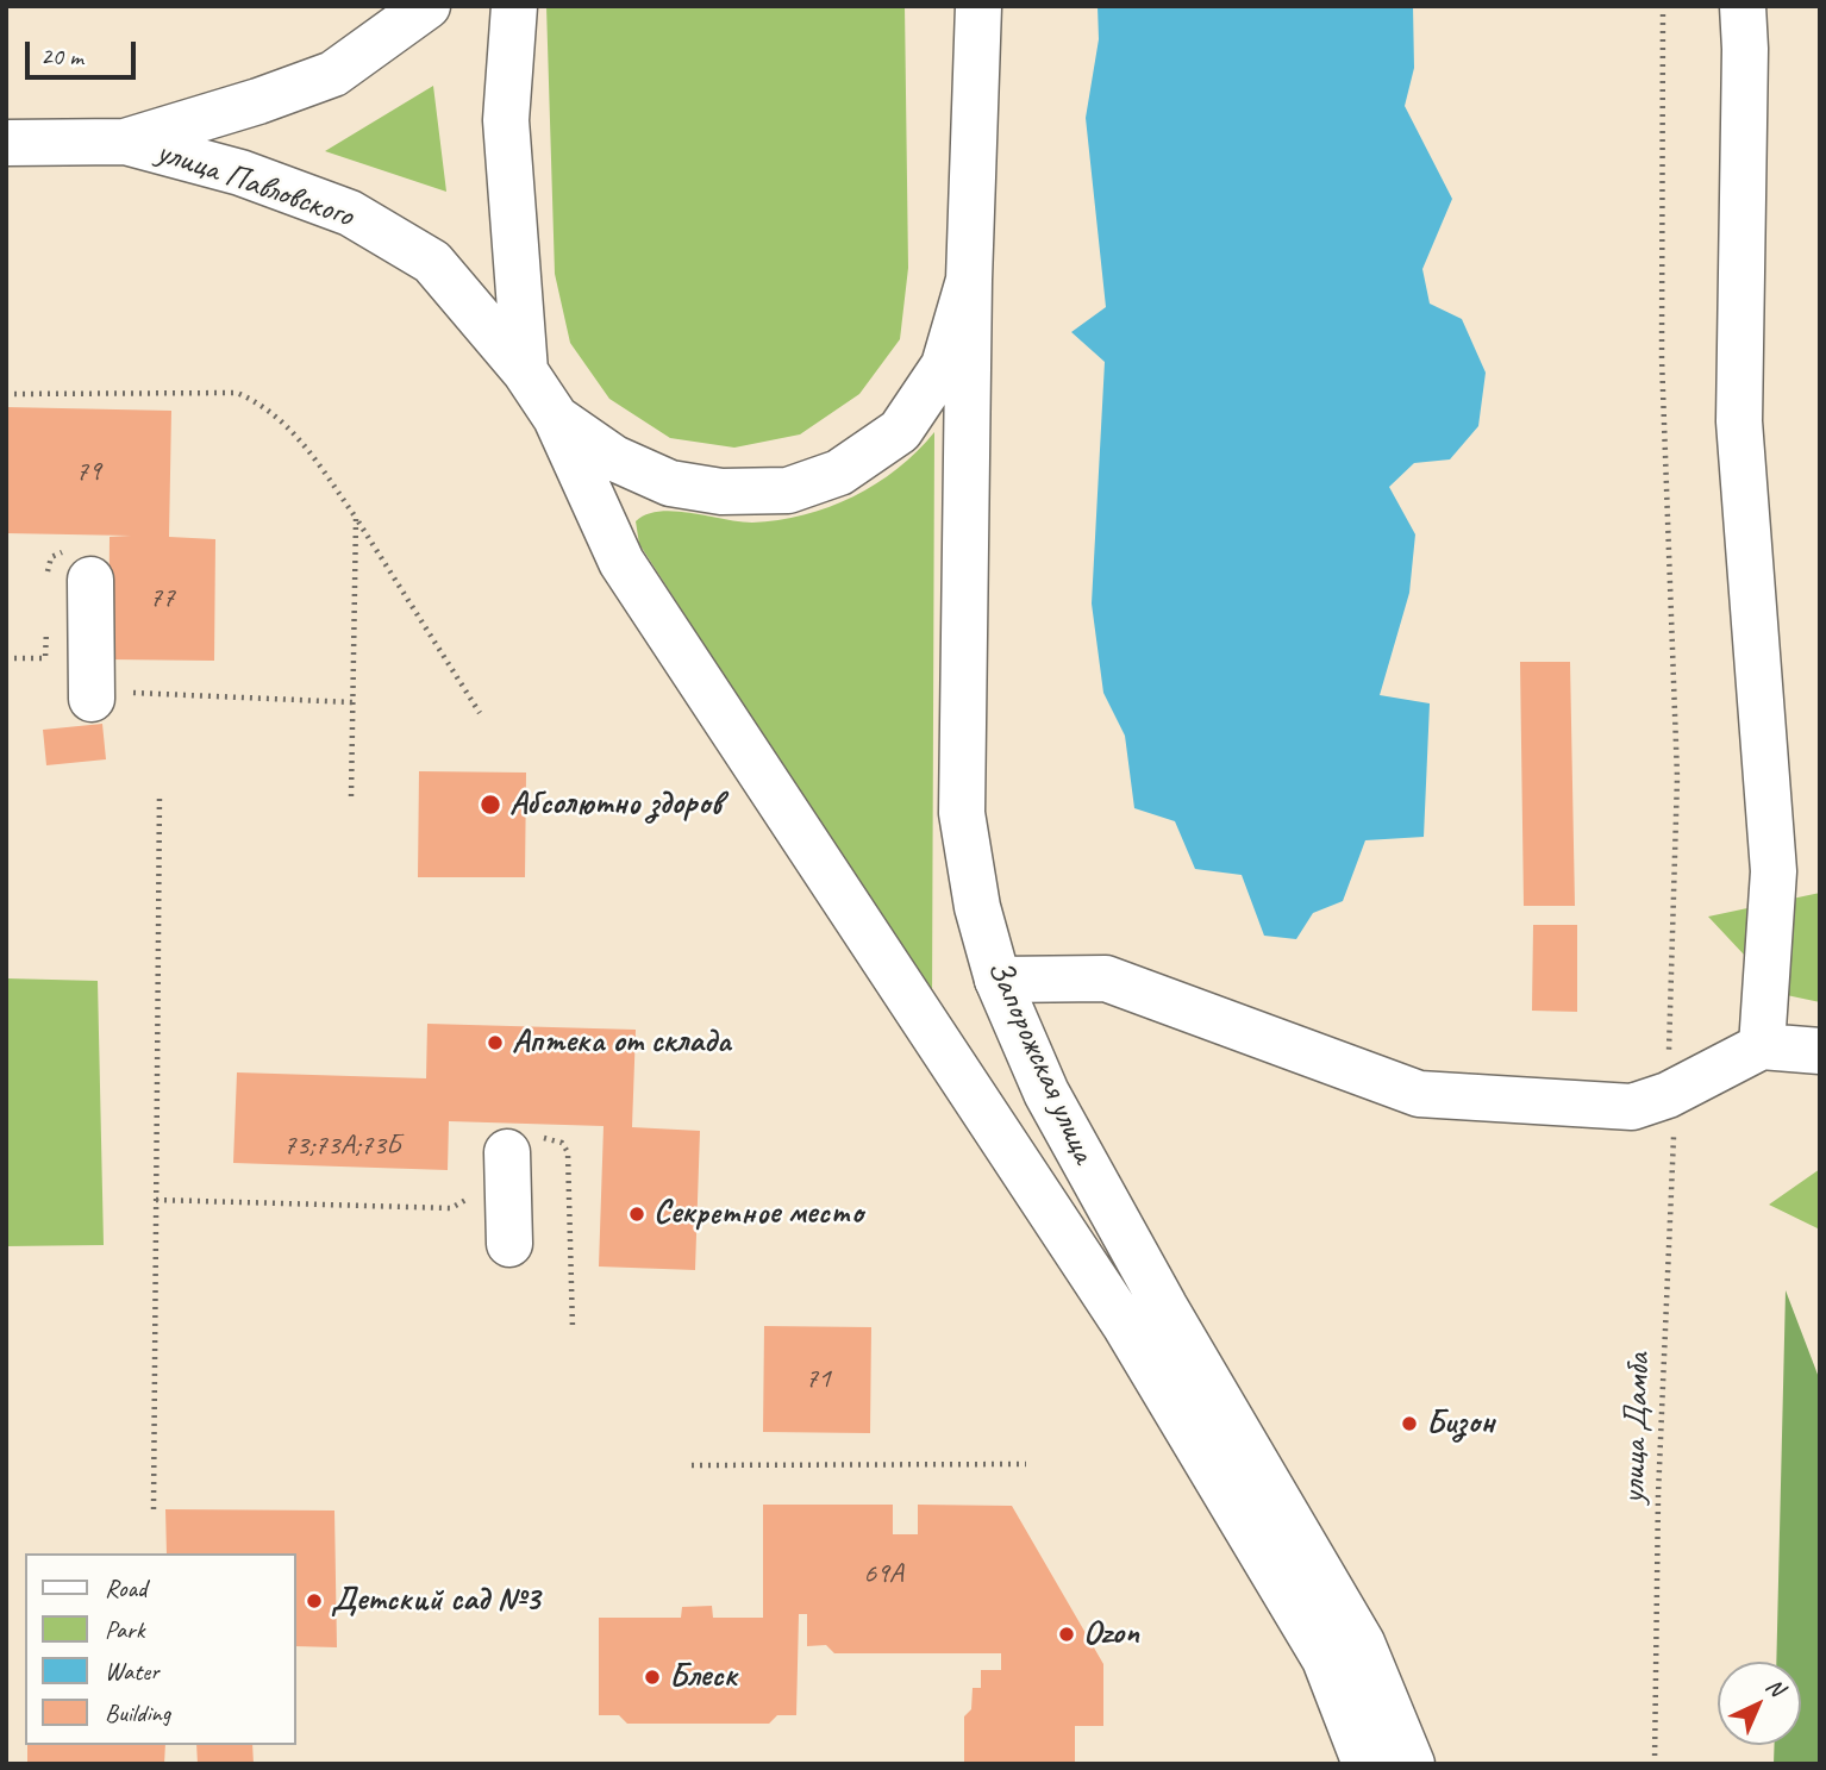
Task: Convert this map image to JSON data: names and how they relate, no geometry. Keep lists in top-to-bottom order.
{
  "streets": {
    "main road": ["улица Павловского", "Запорожская улица"],
    "path": ["улица Дамба"]
  },
  "crossings": [
    ["улица Павловского", "Запорожская улица"]
  ],
  "places": [
    "Абсолютно здоров",
    "Аптека от склада",
    "Секретное место",
    "Бизон",
    "Детский сад №3",
    "Ozon",
    "Блеск"
  ],
  "house_numbers": [
    "79",
    "77",
    "73;73А;73Б",
    "71",
    "69А"
  ],
  "legend": [
    "Road",
    "Park",
    "Water",
    "Building"
  ],
  "scale_bar": "20 m",
  "north": "top right"
}
